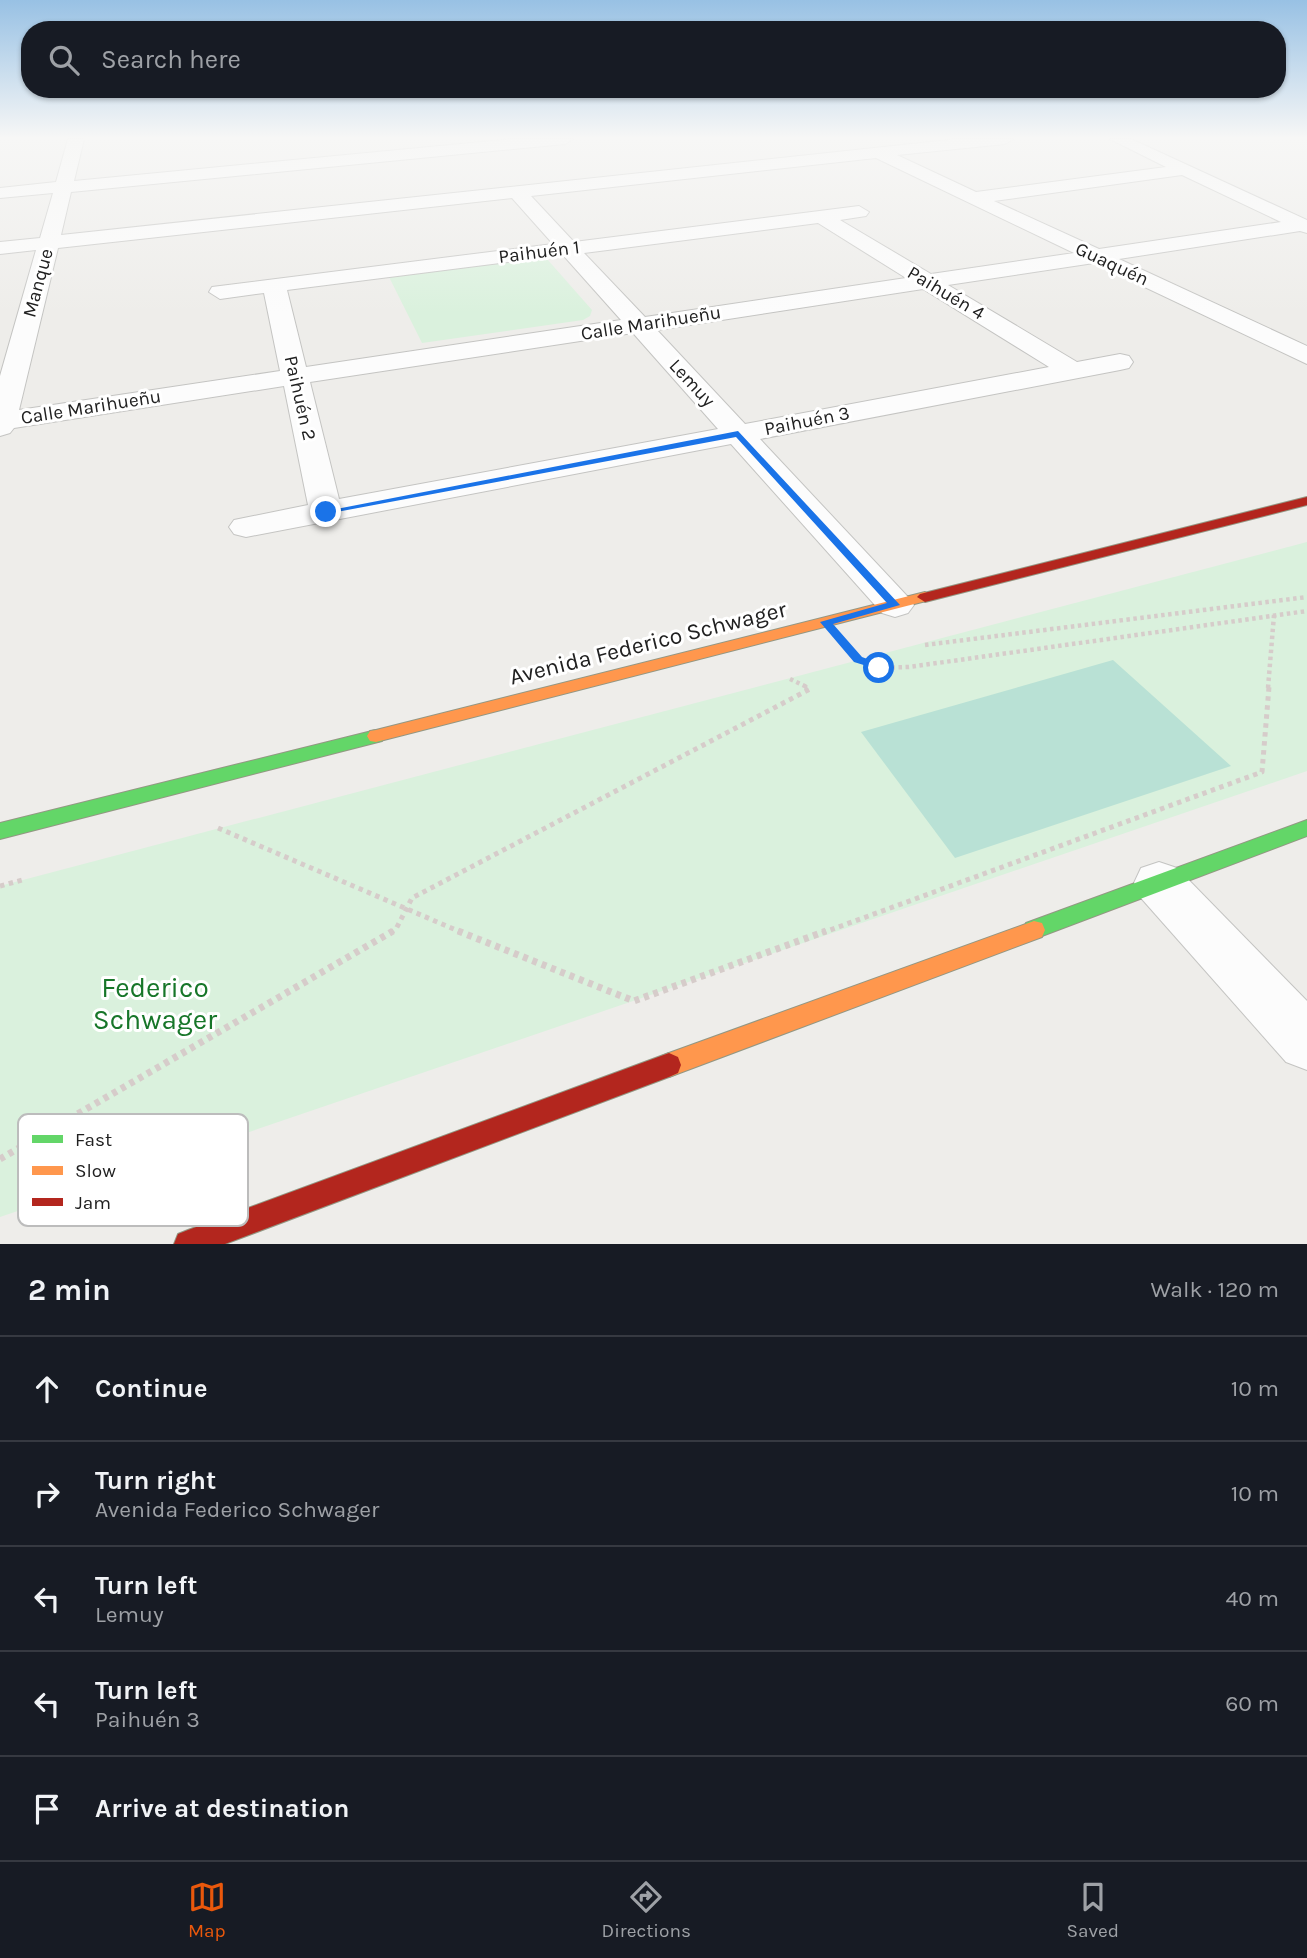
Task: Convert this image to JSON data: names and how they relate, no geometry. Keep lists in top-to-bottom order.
{
  "streets": {
    "street": [
      "Paihuén 1",
      "Guaquén",
      "Manque",
      "Paihuén 4",
      "Calle Marihueñu",
      "Lemuy",
      "Paihuén 2",
      "Paihuén 3",
      "Avenida Federico Schwager"
    ]
  },
  "crossings": [
    ["Paihuén 1", "Paihuén 4"],
    ["Paihuén 1", "Lemuy"],
    ["Paihuén 1", "Paihuén 2"],
    ["Guaquén", "Calle Marihueñu"],
    ["Manque", "Calle Marihueñu"],
    ["Paihuén 4", "Calle Marihueñu"],
    ["Paihuén 4", "Paihuén 3"],
    ["Calle Marihueñu", "Lemuy"],
    ["Calle Marihueñu", "Paihuén 2"],
    ["Lemuy", "Paihuén 3"],
    ["Lemuy", "Avenida Federico Schwager"],
    ["Paihuén 2", "Paihuén 3"]
  ],
  "parks": ["Federico Schwager"],
  "legend": ["Fast", "Slow", "Jam"],
  "page": {
    "search": "Search here",
    "heading": ["2 min", "Walk · 120 m"],
    "list": [
      ["Continue", "10 m"],
      ["Turn right", "Avenida Federico Schwager", "10 m"],
      ["Turn left", "Lemuy", "40 m"],
      ["Turn left", "Paihuén 3", "60 m"],
      "Arrive at destination"
    ],
    "nav": ["Map", "Directions", "Saved"]
  }
}
